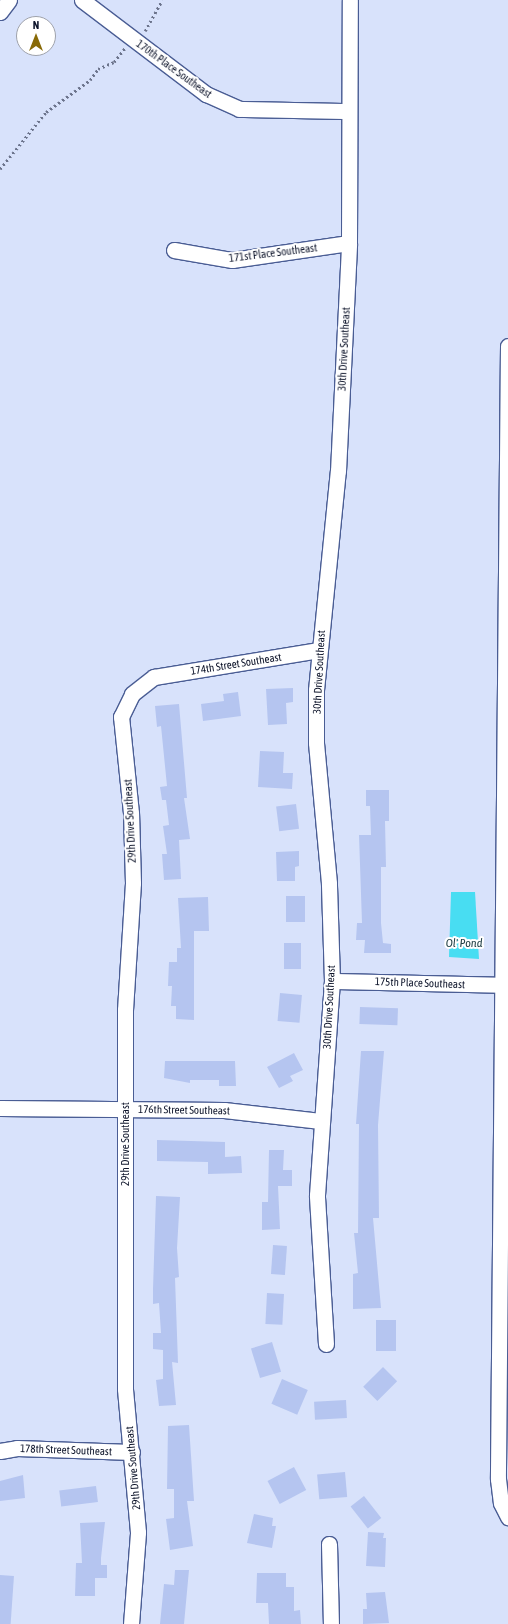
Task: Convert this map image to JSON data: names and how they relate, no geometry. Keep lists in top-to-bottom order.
{
  "streets": {
    "street": [
      "170th Place Southeast",
      "171st Place Southeast",
      "30th Drive Southeast",
      "174th Street Southeast",
      "29th Drive Southeast",
      "175th Place Southeast",
      "176th Street Southeast",
      "178th Street Southeast"
    ]
  },
  "crossings": [
    ["170th Place Southeast", "30th Drive Southeast"],
    ["171st Place Southeast", "30th Drive Southeast"],
    ["30th Drive Southeast", "174th Street Southeast"],
    ["30th Drive Southeast", "175th Place Southeast"],
    ["30th Drive Southeast", "176th Street Southeast"],
    ["174th Street Southeast", "29th Drive Southeast"],
    ["29th Drive Southeast", "176th Street Southeast"],
    ["29th Drive Southeast", "178th Street Southeast"]
  ],
  "water": ["Ol' Pond"],
  "north": "top"
}
